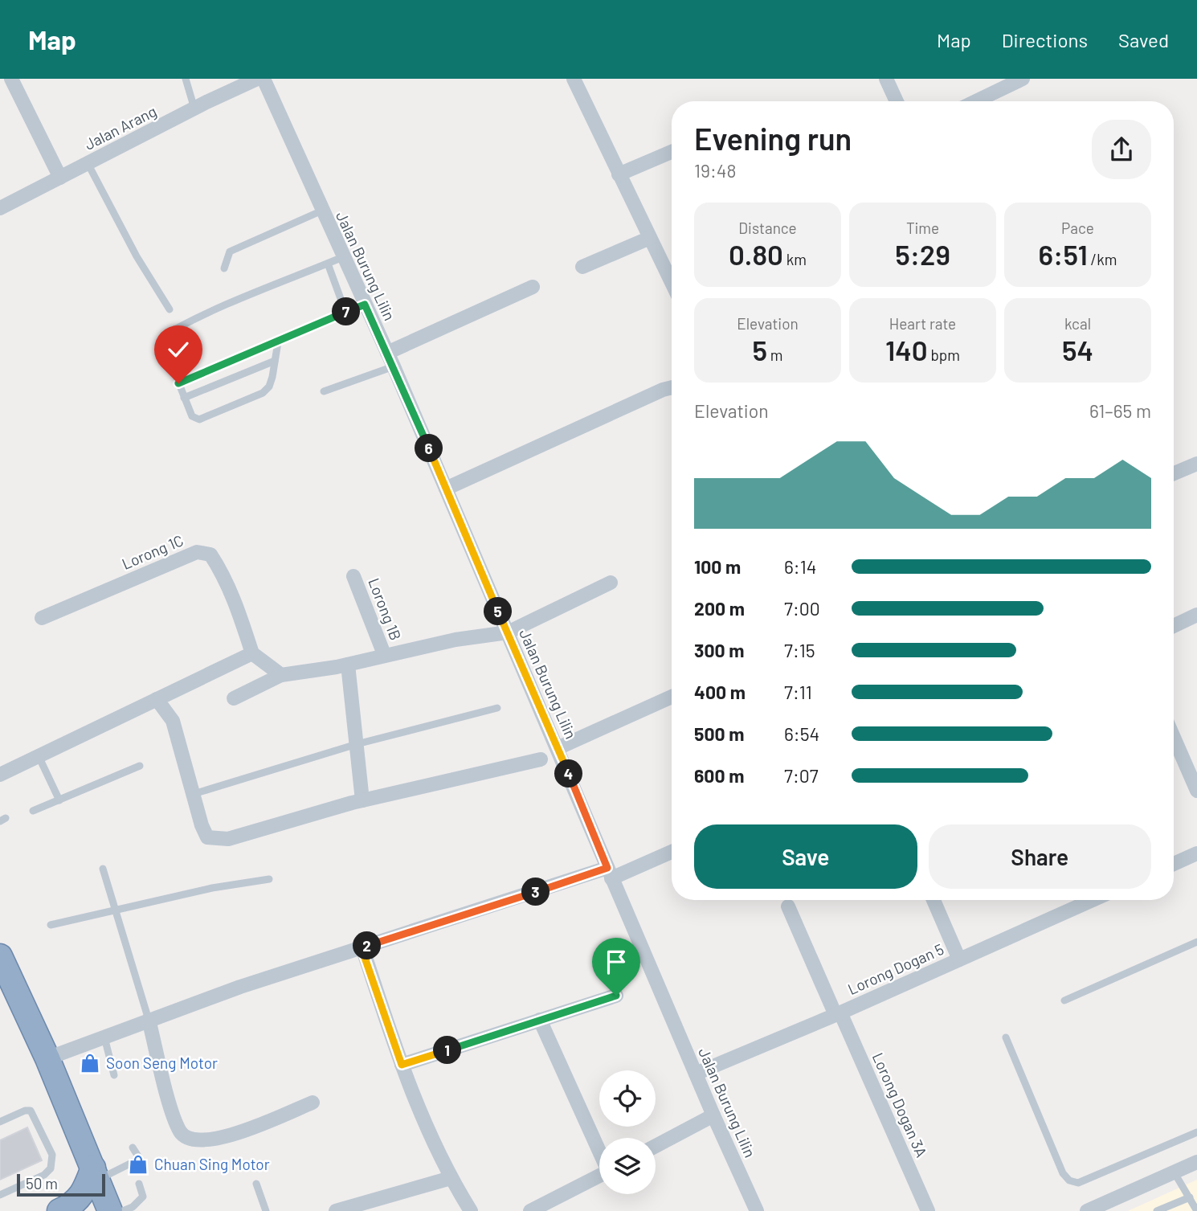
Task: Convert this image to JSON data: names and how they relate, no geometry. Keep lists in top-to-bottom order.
{
  "streets": {
    "street": [
      "Jalan Arang",
      "Jalan Burung Lilin",
      "Lorong 1C",
      "Lorong 1B",
      "Lorong Dogan 5",
      "Lorong Dogan 3A"
    ]
  },
  "crossings": [
    ["Jalan Burung Lilin", "Lorong Dogan 5"],
    ["Lorong Dogan 5", "Lorong Dogan 3A"]
  ],
  "places": {
    "shop": ["Soon Seng Motor", "Chuan Sing Motor"]
  },
  "scale_bar": "50 m",
  "page": {
    "header": "Map",
    "nav": ["Map", "Directions", "Saved"],
    "heading": ["Evening run", "19:48"],
    "stats": [
      ["Distance", "0.80 km"],
      ["Time", "5:29"],
      ["Pace", "6:51 /km"],
      ["Elevation", "5 m"],
      ["Heart rate", "140 bpm"],
      ["kcal", "54"]
    ],
    "pins": [
      "7",
      "6",
      "5",
      "4",
      "3",
      "2",
      "1"
    ],
    "chart": ["Elevation", "61–65 m"],
    "list": [
      {
        "name": "100 m",
        "note": "6:14"
      },
      {
        "name": "200 m",
        "note": "7:00"
      },
      {
        "name": "300 m",
        "note": "7:15"
      },
      {
        "name": "400 m",
        "note": "7:11"
      },
      {
        "name": "500 m",
        "note": "6:54"
      },
      {
        "name": "600 m",
        "note": "7:07"
      }
    ],
    "buttons": ["Save", "Share"],
    "scale": "50 m"
  }
}
